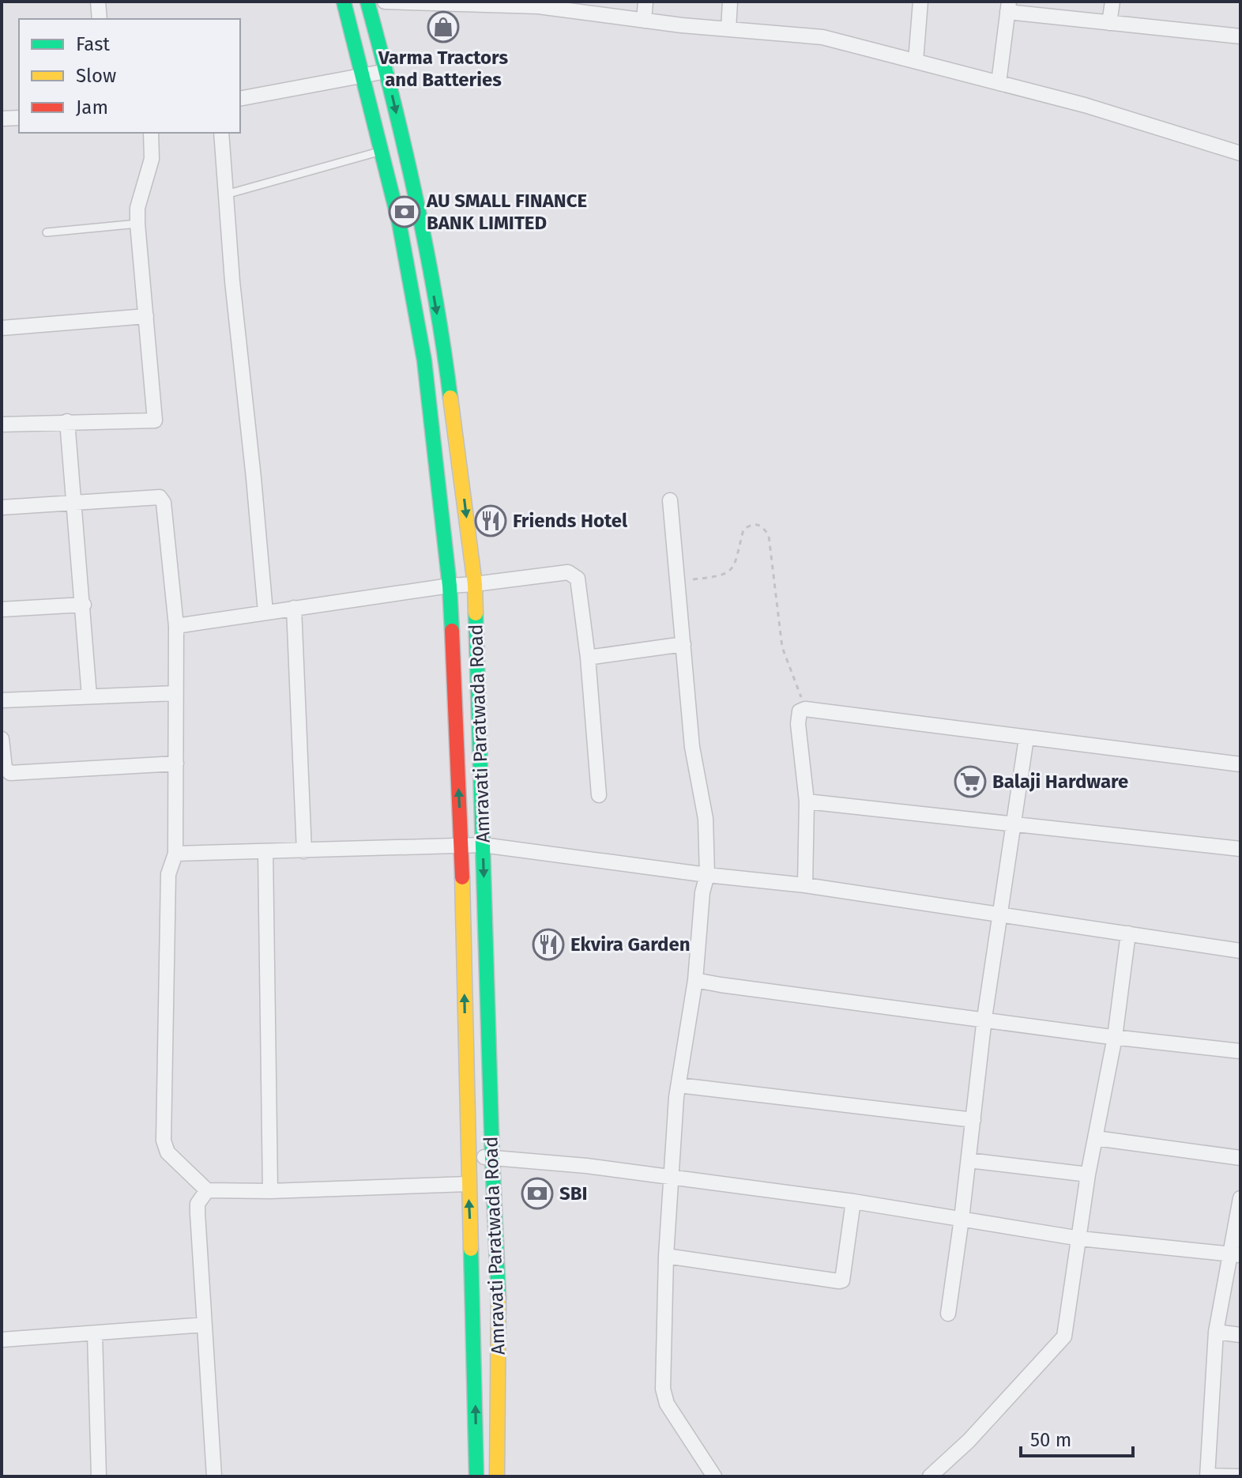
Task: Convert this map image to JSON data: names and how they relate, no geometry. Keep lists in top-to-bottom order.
{
  "streets": {
    "main road": ["Amravati Paratwada Road"]
  },
  "places": {
    "shop": ["Varma Tractors and Batteries"],
    "bank": ["AU SMALL FINANCE BANK LIMITED", "SBI"],
    "restaurant": ["Friends Hotel", "Ekvira Garden"],
    "supermarket": ["Balaji Hardware"]
  },
  "legend": ["Fast", "Slow", "Jam"],
  "scale_bar": "50 m"
}
